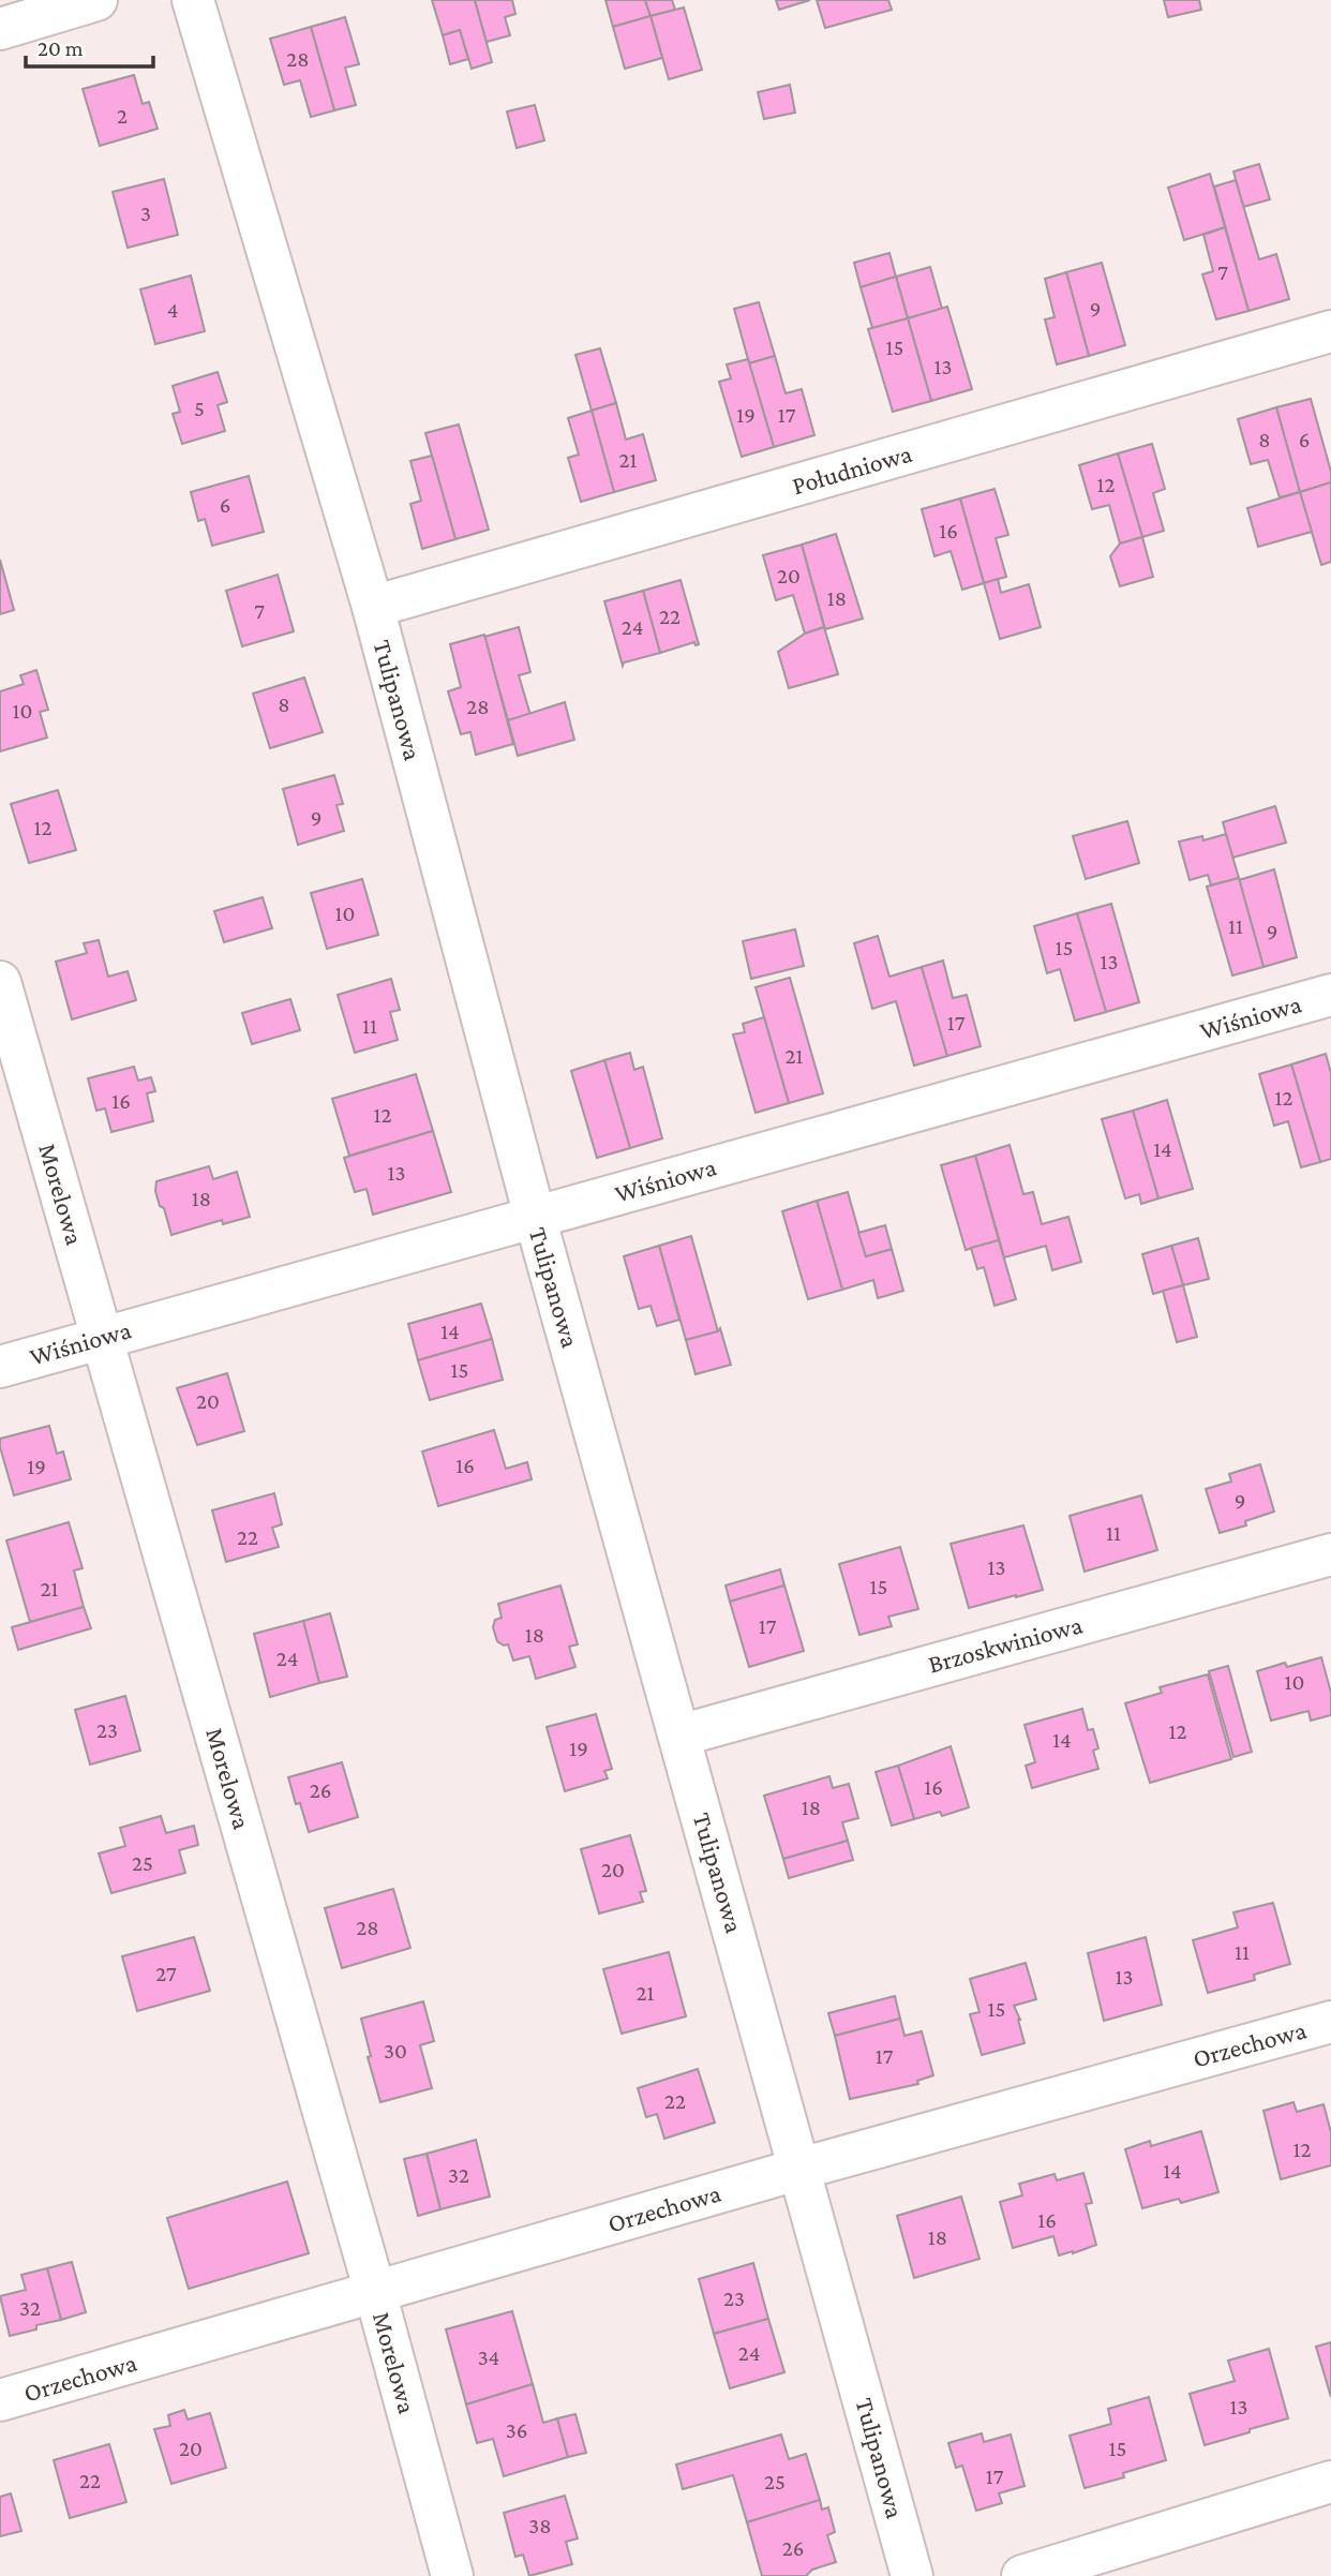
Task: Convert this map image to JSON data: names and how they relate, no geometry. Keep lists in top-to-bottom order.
{
  "streets": {
    "street": [
      "Południowa",
      "Tulipanowa",
      "Wiśniowa",
      "Morelowa",
      "Brzoskwiniowa",
      "Orzechowa"
    ]
  },
  "crossings": [
    ["Południowa", "Tulipanowa"],
    ["Tulipanowa", "Wiśniowa"],
    ["Tulipanowa", "Brzoskwiniowa"],
    ["Tulipanowa", "Orzechowa"],
    ["Wiśniowa", "Morelowa"],
    ["Morelowa", "Orzechowa"]
  ],
  "house_numbers": [
    "28",
    "2",
    "3",
    "7",
    "9",
    "4",
    "15",
    "13",
    "5",
    "19",
    "17",
    "8",
    "6",
    "21",
    "12",
    "6",
    "16",
    "20",
    "18",
    "7",
    "22",
    "24",
    "8",
    "28",
    "10",
    "9",
    "12",
    "10",
    "11",
    "9",
    "15",
    "13",
    "17",
    "11",
    "21",
    "12",
    "16",
    "12",
    "14",
    "13",
    "18",
    "14",
    "15",
    "20",
    "16",
    "19",
    "9",
    "11",
    "22",
    "13",
    "15",
    "21",
    "17",
    "18",
    "24",
    "10",
    "23",
    "12",
    "14",
    "19",
    "16",
    "26",
    "18",
    "25",
    "20",
    "28",
    "11",
    "27",
    "13",
    "21",
    "15",
    "30",
    "17",
    "22",
    "12",
    "14",
    "32",
    "16",
    "18",
    "23",
    "32",
    "24",
    "34",
    "13",
    "36",
    "20",
    "15",
    "17",
    "22",
    "25",
    "38",
    "26"
  ],
  "scale_bar": "20 m"
}
